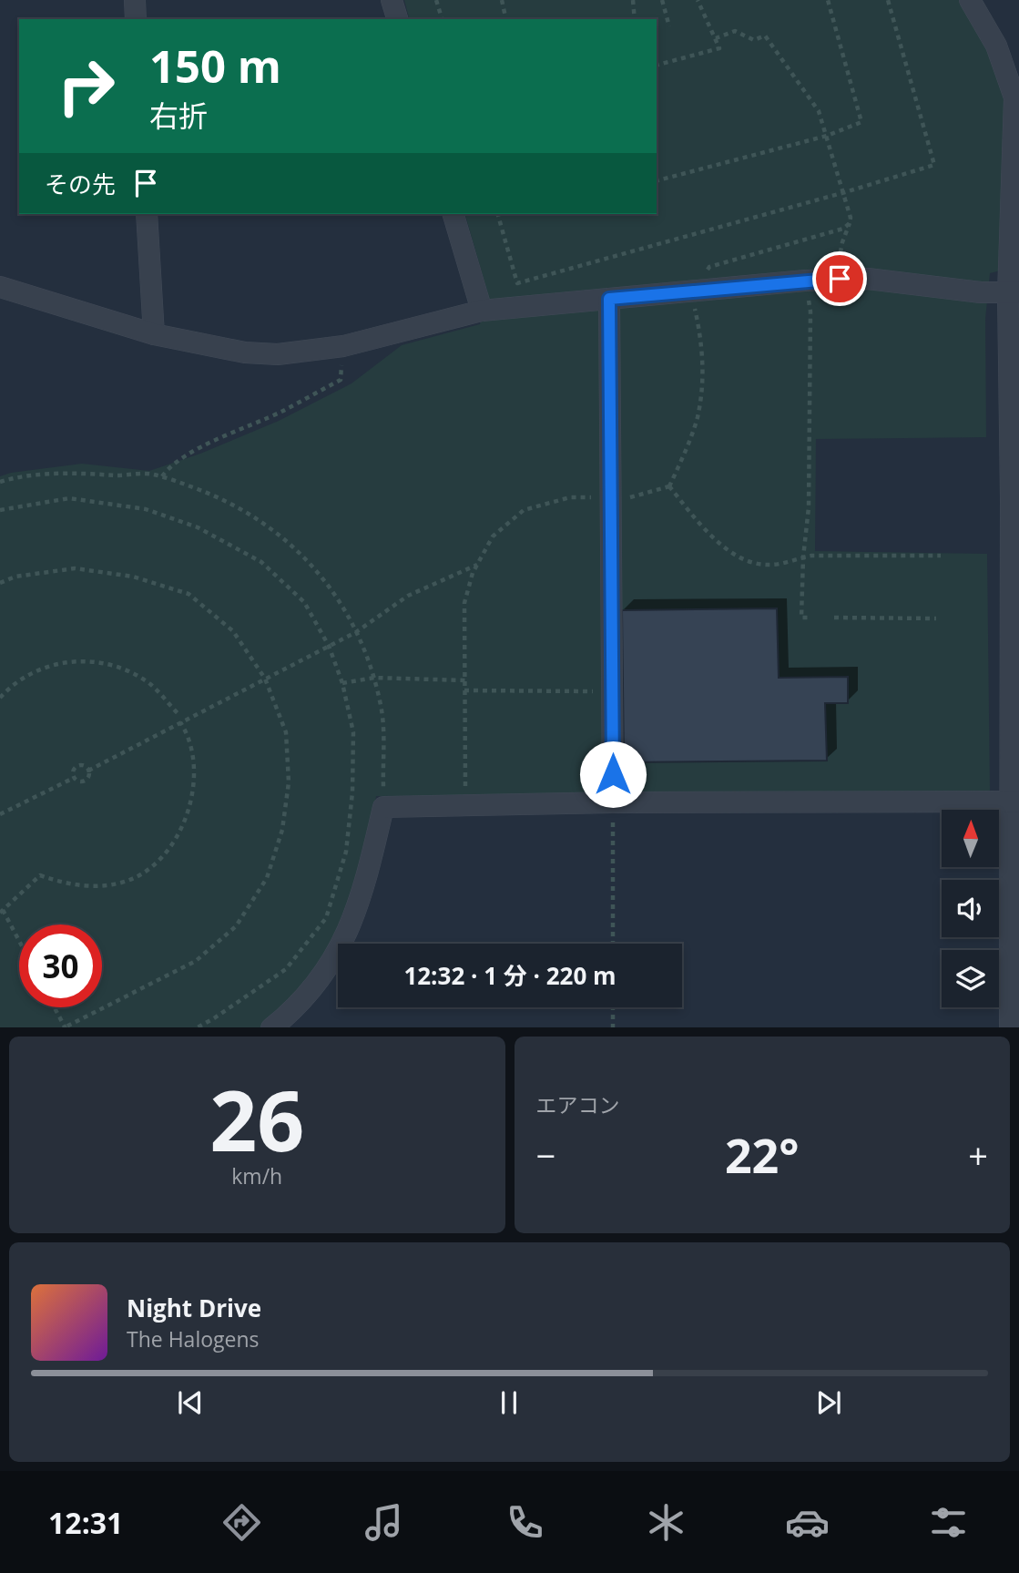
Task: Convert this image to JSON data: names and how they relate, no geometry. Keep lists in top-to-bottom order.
{
  "north": "top",
  "page": {
    "turn": ["150 m", "右折"],
    "then": "その先",
    "limit": "30",
    "trip": "12:32 · 1 分 · 220 m",
    "tile": [
      ["26", "km/h"],
      "エアコン"
    ],
    "heat": ["−", "22°", "+"],
    "song": ["Night Drive", "The Halogens"],
    "tabs": "12:31"
  }
}
